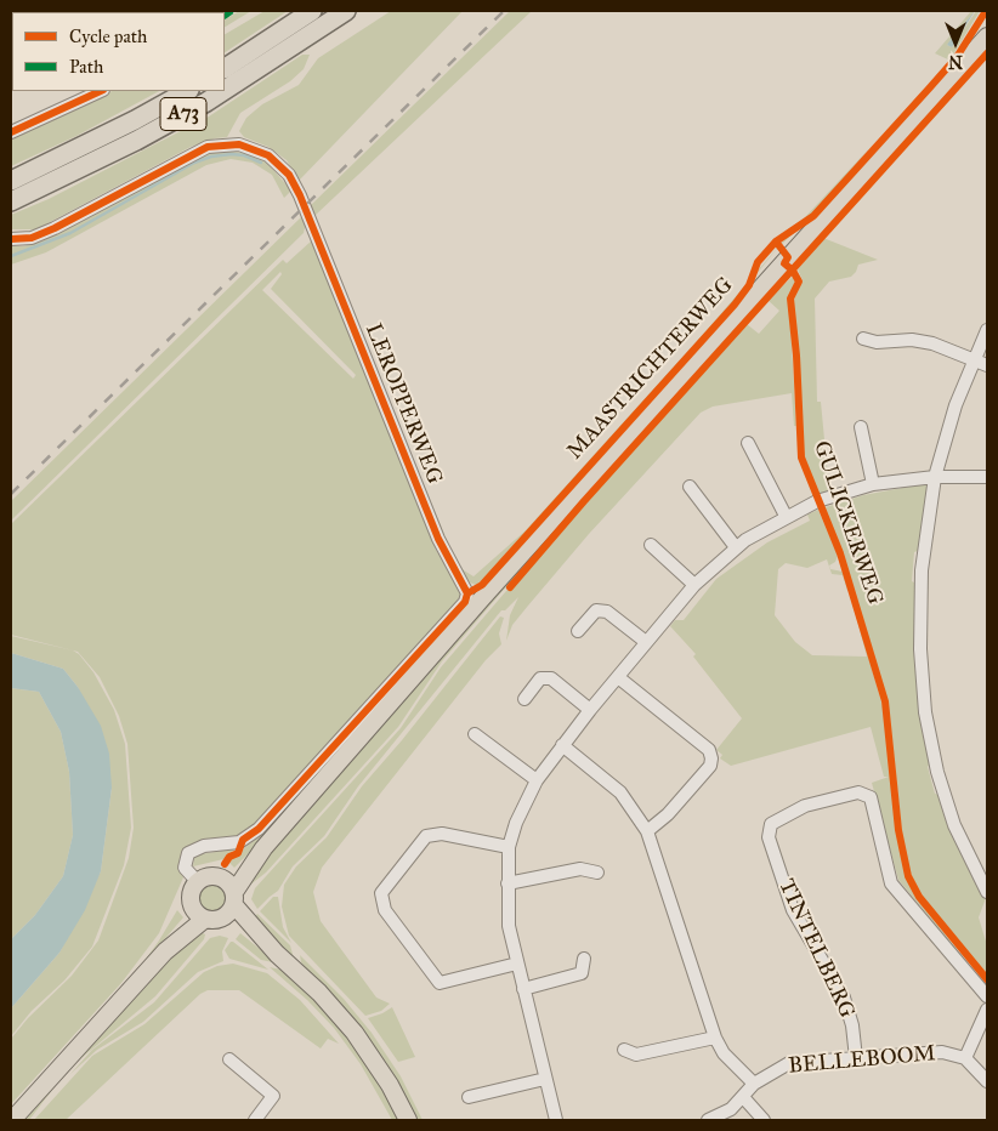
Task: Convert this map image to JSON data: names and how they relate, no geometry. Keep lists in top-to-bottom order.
{
  "streets": {
    "highway": ["A73"],
    "main road": ["MAASTRICHTERWEG"],
    "street": ["LEROPPERWEG", "TINTELBERG", "BELLEBOOM"],
    "cycle path": ["GULICKERWEG"]
  },
  "crossings": [
    ["MAASTRICHTERWEG", "LEROPPERWEG"],
    ["TINTELBERG", "BELLEBOOM"]
  ],
  "legend": ["Cycle path", "Path"],
  "north": "bottom"
}
